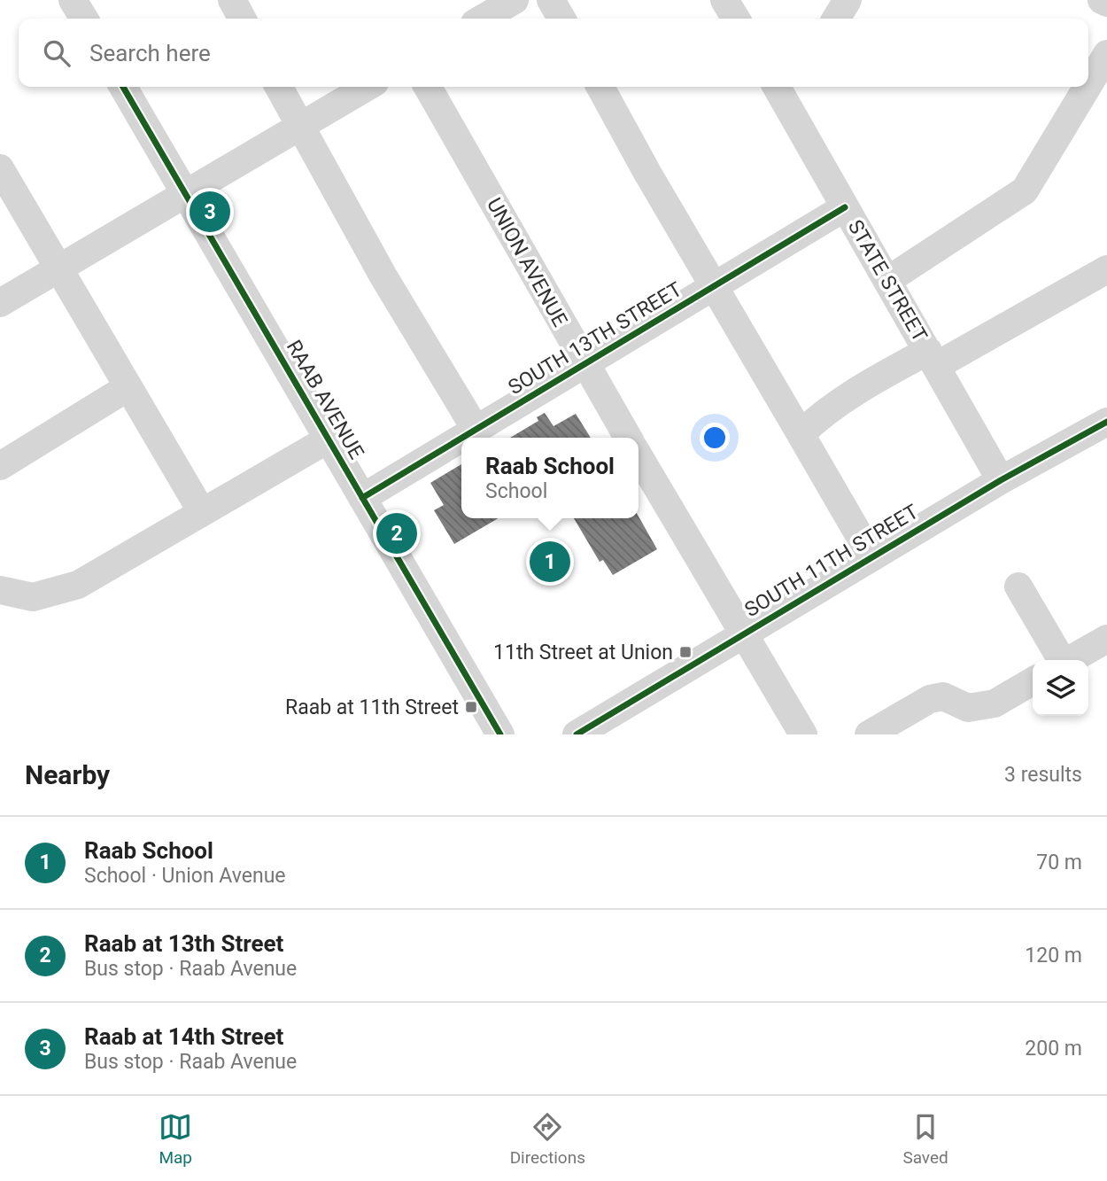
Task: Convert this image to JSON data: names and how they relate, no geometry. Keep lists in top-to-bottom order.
{
  "streets": {
    "street": [
      "UNION AVENUE",
      "STATE STREET",
      "SOUTH 13TH STREET",
      "RAAB AVENUE",
      "SOUTH 11TH STREET"
    ]
  },
  "crossings": [
    ["UNION AVENUE", "SOUTH 13TH STREET"],
    ["STATE STREET", "SOUTH 13TH STREET"],
    ["STATE STREET", "SOUTH 11TH STREET"],
    ["SOUTH 13TH STREET", "RAAB AVENUE"]
  ],
  "places": {
    "transit": ["11th Street at Union", "Raab at 11th Street"]
  },
  "page": {
    "search": "Search here",
    "pins": ["3", "2", "1"],
    "popup": ["Raab School", "School"],
    "heading": ["Nearby", "3 results"],
    "list": [
      {
        "mark": "1",
        "name": "Raab School",
        "note": "School · Union Avenue",
        "value": "70 m"
      },
      {
        "mark": "2",
        "name": "Raab at 13th Street",
        "note": "Bus stop · Raab Avenue",
        "value": "120 m"
      },
      {
        "mark": "3",
        "name": "Raab at 14th Street",
        "note": "Bus stop · Raab Avenue",
        "value": "200 m"
      }
    ],
    "nav": ["Map", "Directions", "Saved"]
  }
}
